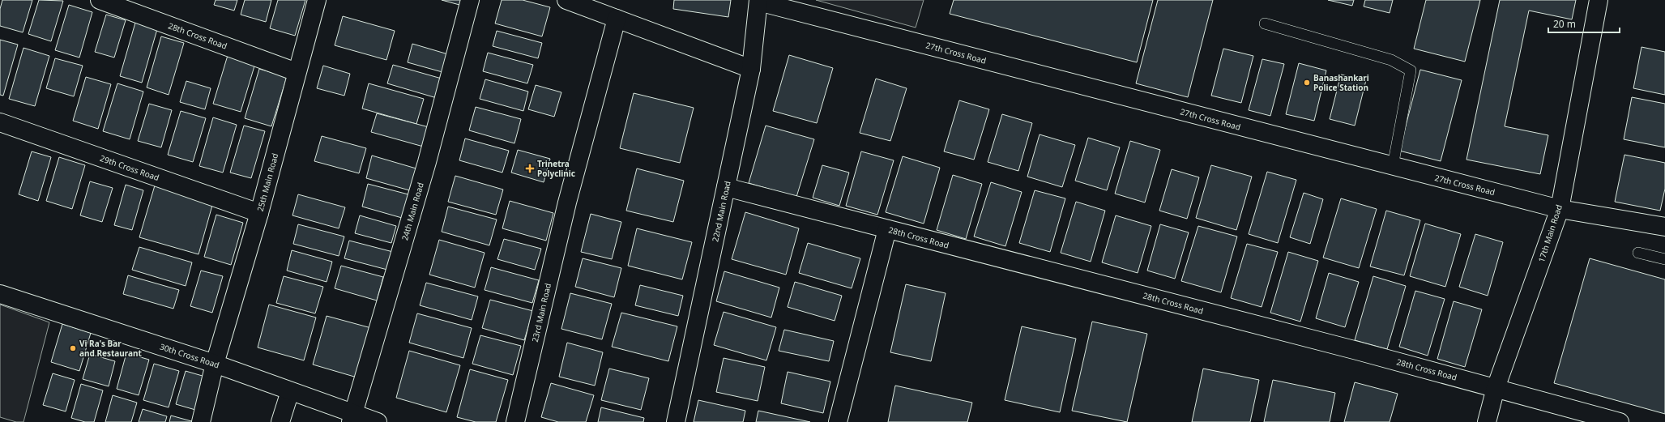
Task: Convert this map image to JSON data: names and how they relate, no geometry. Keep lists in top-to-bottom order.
{
  "streets": {
    "street": [
      "28th Cross Road",
      "27th Cross Road",
      "29th Cross Road",
      "25th Main Road",
      "24th Main Road",
      "22nd Main Road",
      "17th Main Road",
      "23rd Main Road",
      "30th Cross Road"
    ]
  },
  "crossings": [
    ["28th Cross Road", "25th Main Road"],
    ["28th Cross Road", "22nd Main Road"],
    ["28th Cross Road", "17th Main Road"],
    ["27th Cross Road", "22nd Main Road"],
    ["27th Cross Road", "17th Main Road"],
    ["29th Cross Road", "25th Main Road"],
    ["25th Main Road", "30th Cross Road"],
    ["24th Main Road", "30th Cross Road"]
  ],
  "places": {
    "other": ["Banashankari Police Station", "Vi Ra's Bar and Restaurant"],
    "health": ["Trinetra Polyclinic"]
  },
  "scale_bar": "20 m"
}
